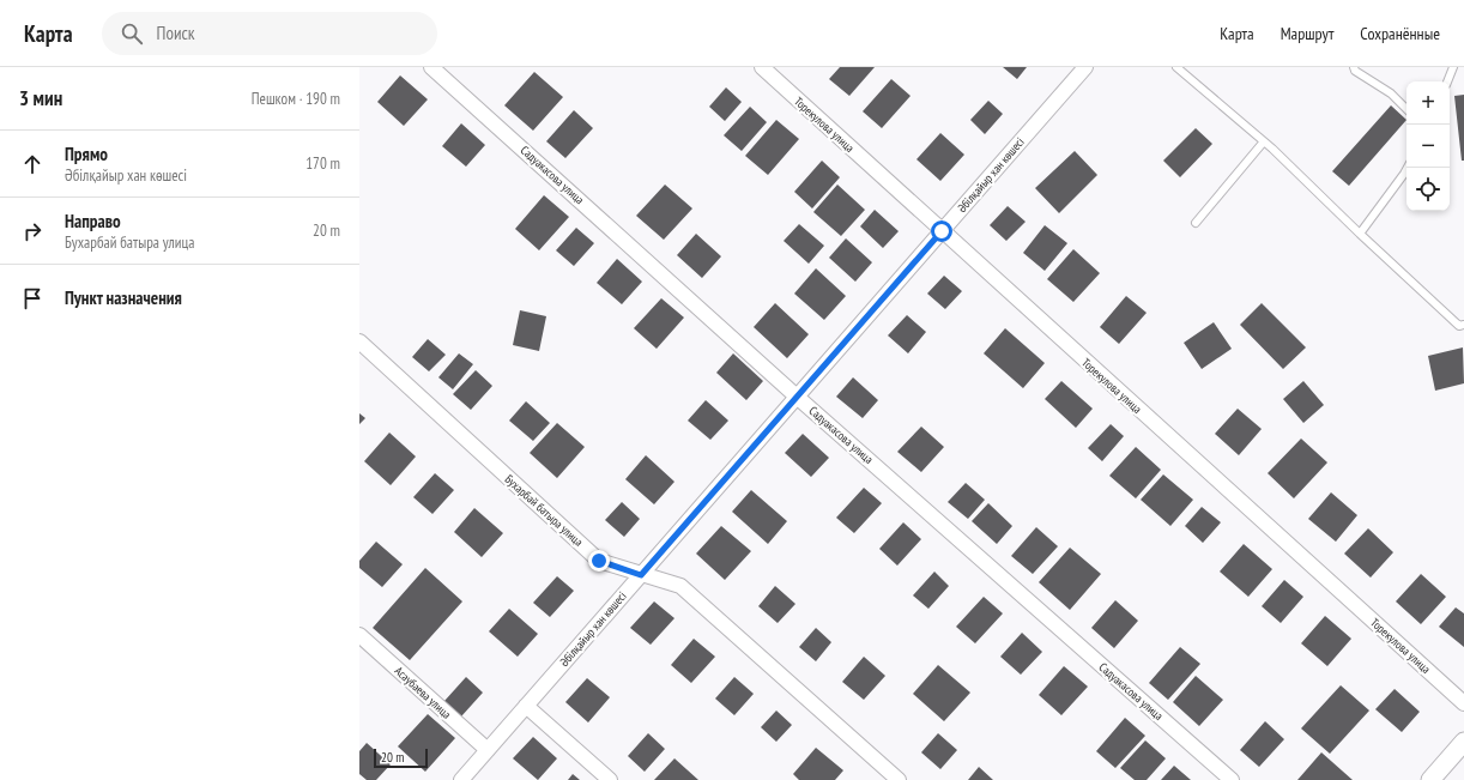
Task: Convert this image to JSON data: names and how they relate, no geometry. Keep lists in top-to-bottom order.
{
  "streets": {
    "street": [
      "Торекулова улица",
      "Садуакасова улица",
      "Әбілқайыр хан көшесі",
      "Бухарбай батыра улица",
      "Асаубаева улица"
    ]
  },
  "crossings": [
    ["Торекулова улица", "Әбілқайыр хан көшесі"],
    ["Садуакасова улица", "Әбілқайыр хан көшесі"],
    ["Әбілқайыр хан көшесі", "Бухарбай батыра улица"],
    ["Әбілқайыр хан көшесі", "Асаубаева улица"]
  ],
  "scale_bar": "20 m",
  "page": {
    "header": "Карта",
    "search": "Поиск",
    "nav": ["Карта", "Маршрут", "Сохранённые"],
    "heading": ["3 мин", "Пешком · 190 m"],
    "map_buttons": ["+", "−"],
    "list": [
      ["Прямо", "Әбілқайыр хан көшесі", "170 m"],
      ["Направо", "Бухарбай батыра улица", "20 m"],
      "Пункт назначения"
    ],
    "scale": "20 m"
  }
}
